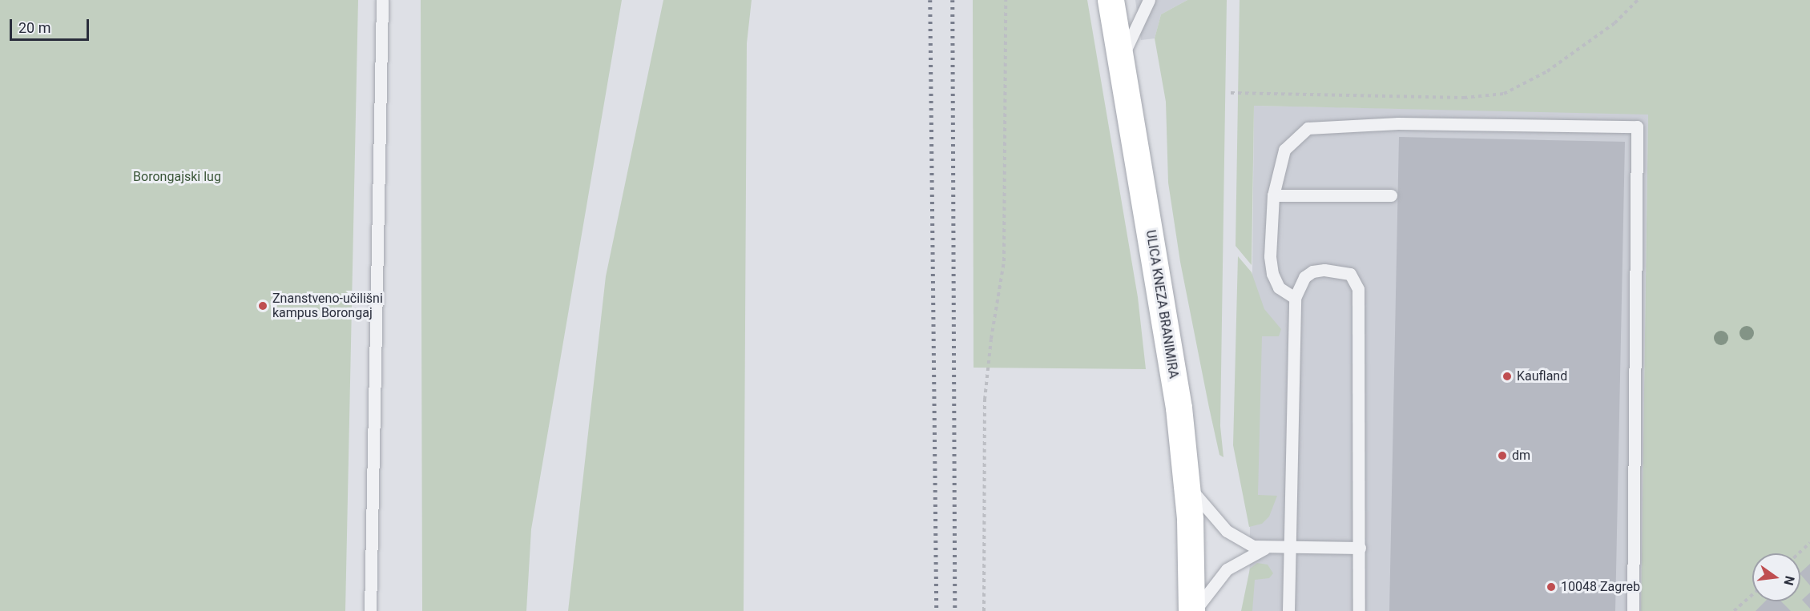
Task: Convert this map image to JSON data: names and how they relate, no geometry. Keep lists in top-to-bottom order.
{
  "streets": {
    "main road": ["ULICA KNEZA BRANIMIRA"]
  },
  "parks": ["Borongajski lug"],
  "places": [
    "Znanstveno-učilišni kampus Borongaj",
    "Kaufland",
    "dm",
    "10048 Zagreb"
  ],
  "scale_bar": "20 m",
  "north": "right"
}
